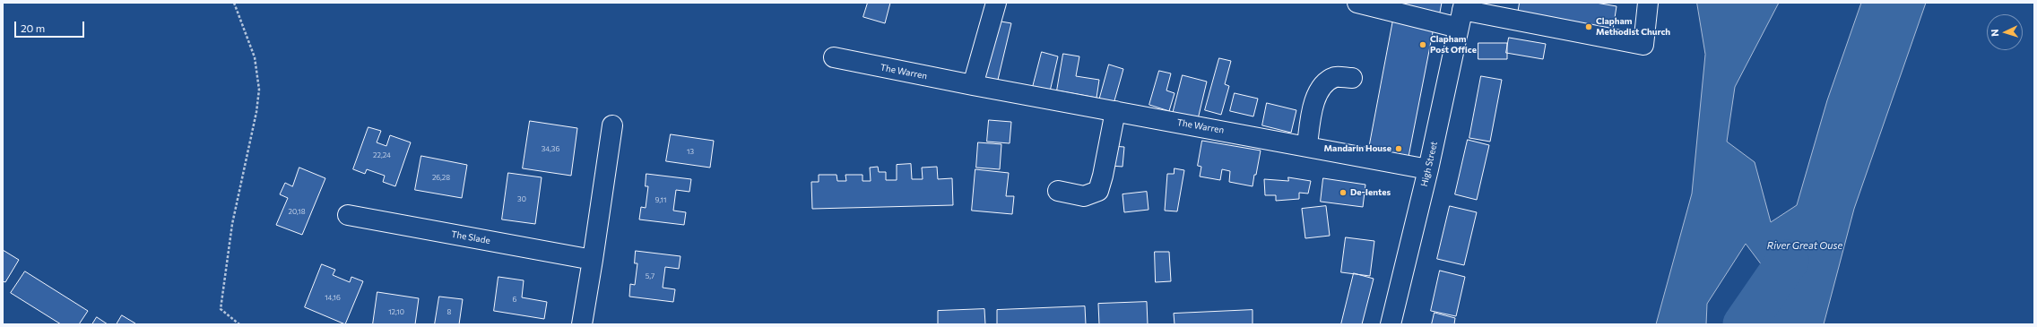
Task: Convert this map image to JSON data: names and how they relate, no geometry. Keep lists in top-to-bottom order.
{
  "streets": {
    "street": ["The Warren", "High Street", "The Slade"]
  },
  "crossings": [
    ["The Warren", "High Street"]
  ],
  "water": ["River Great Ouse"],
  "places": [
    "Clapham Methodist Church",
    "Clapham Post Office",
    "Mandarin House",
    "De-Ientes"
  ],
  "house_numbers": [
    "34,36",
    "13",
    "22,24",
    "26,28",
    "30",
    "9,11",
    "20,18",
    "5,7",
    "14,16",
    "6",
    "12,10",
    "8"
  ],
  "scale_bar": "20 m",
  "north": "left"
}
